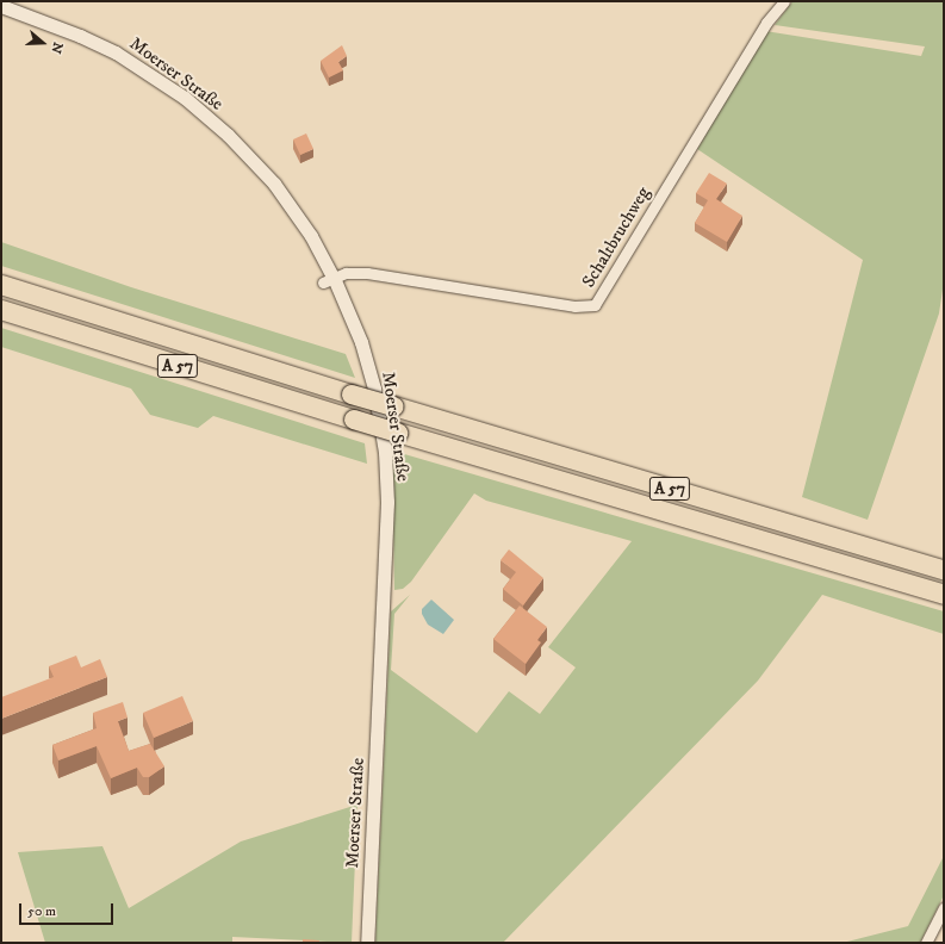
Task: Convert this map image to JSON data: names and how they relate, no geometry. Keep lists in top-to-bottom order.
{
  "streets": {
    "highway": ["A 57"],
    "street": ["Moerser Straße", "Schaltbruchweg"]
  },
  "crossings": [
    ["Moerser Straße", "Schaltbruchweg"]
  ],
  "scale_bar": "50 m",
  "north": "right"
}
